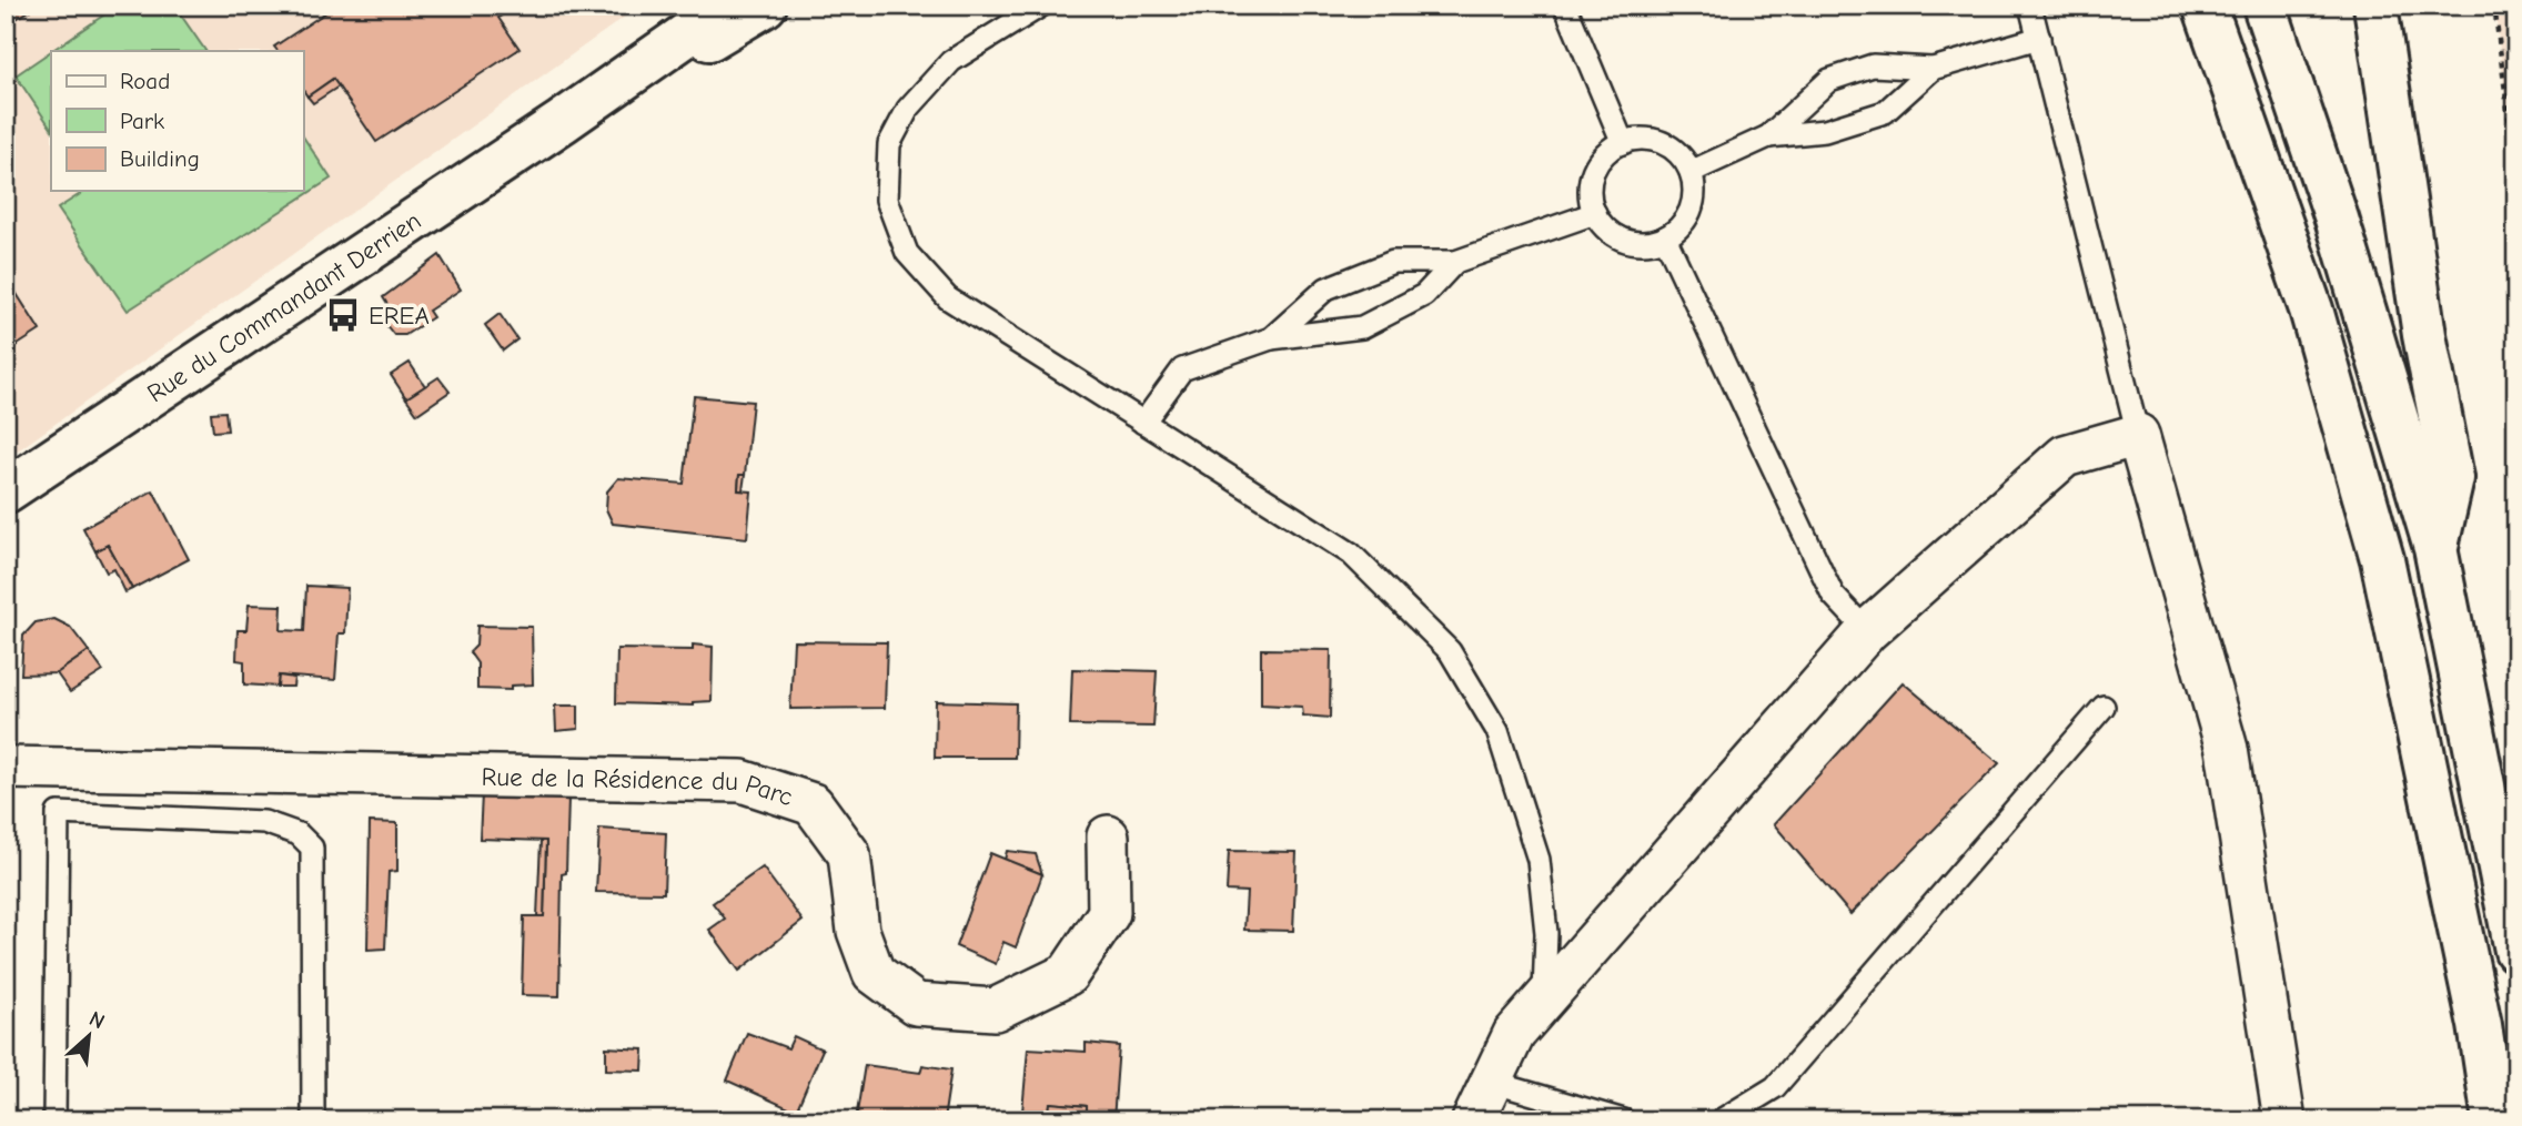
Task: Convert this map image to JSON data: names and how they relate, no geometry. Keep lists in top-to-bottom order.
{
  "streets": {
    "main road": ["Rue du Commandant Derrien"],
    "street": ["Rue de la Résidence du Parc"]
  },
  "places": {
    "bus stop": ["EREA"]
  },
  "legend": ["Road", "Park", "Building"],
  "north": "top right"
}
